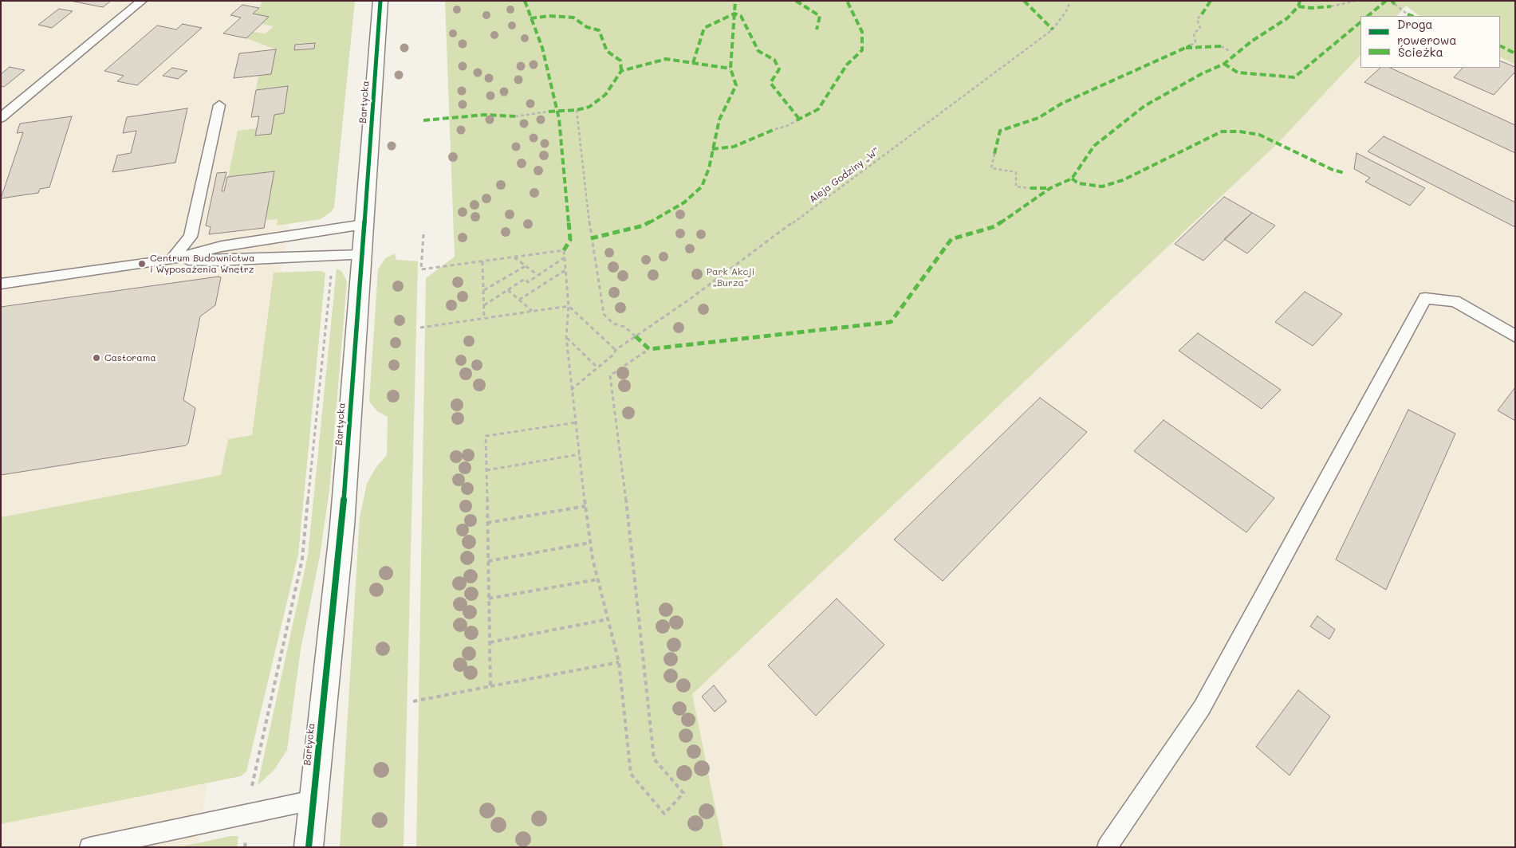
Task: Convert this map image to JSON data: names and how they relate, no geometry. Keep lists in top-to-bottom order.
{
  "streets": {
    "street": ["Bartycka"],
    "path": ["Aleja Godziny „W”"]
  },
  "parks": ["Park Akcji „Burza”"],
  "places": ["Centrum Budownictwa i Wyposażenia Wnętrz", "Castorama"],
  "legend": ["Droga rowerowa", "Ścieżka"]
}
